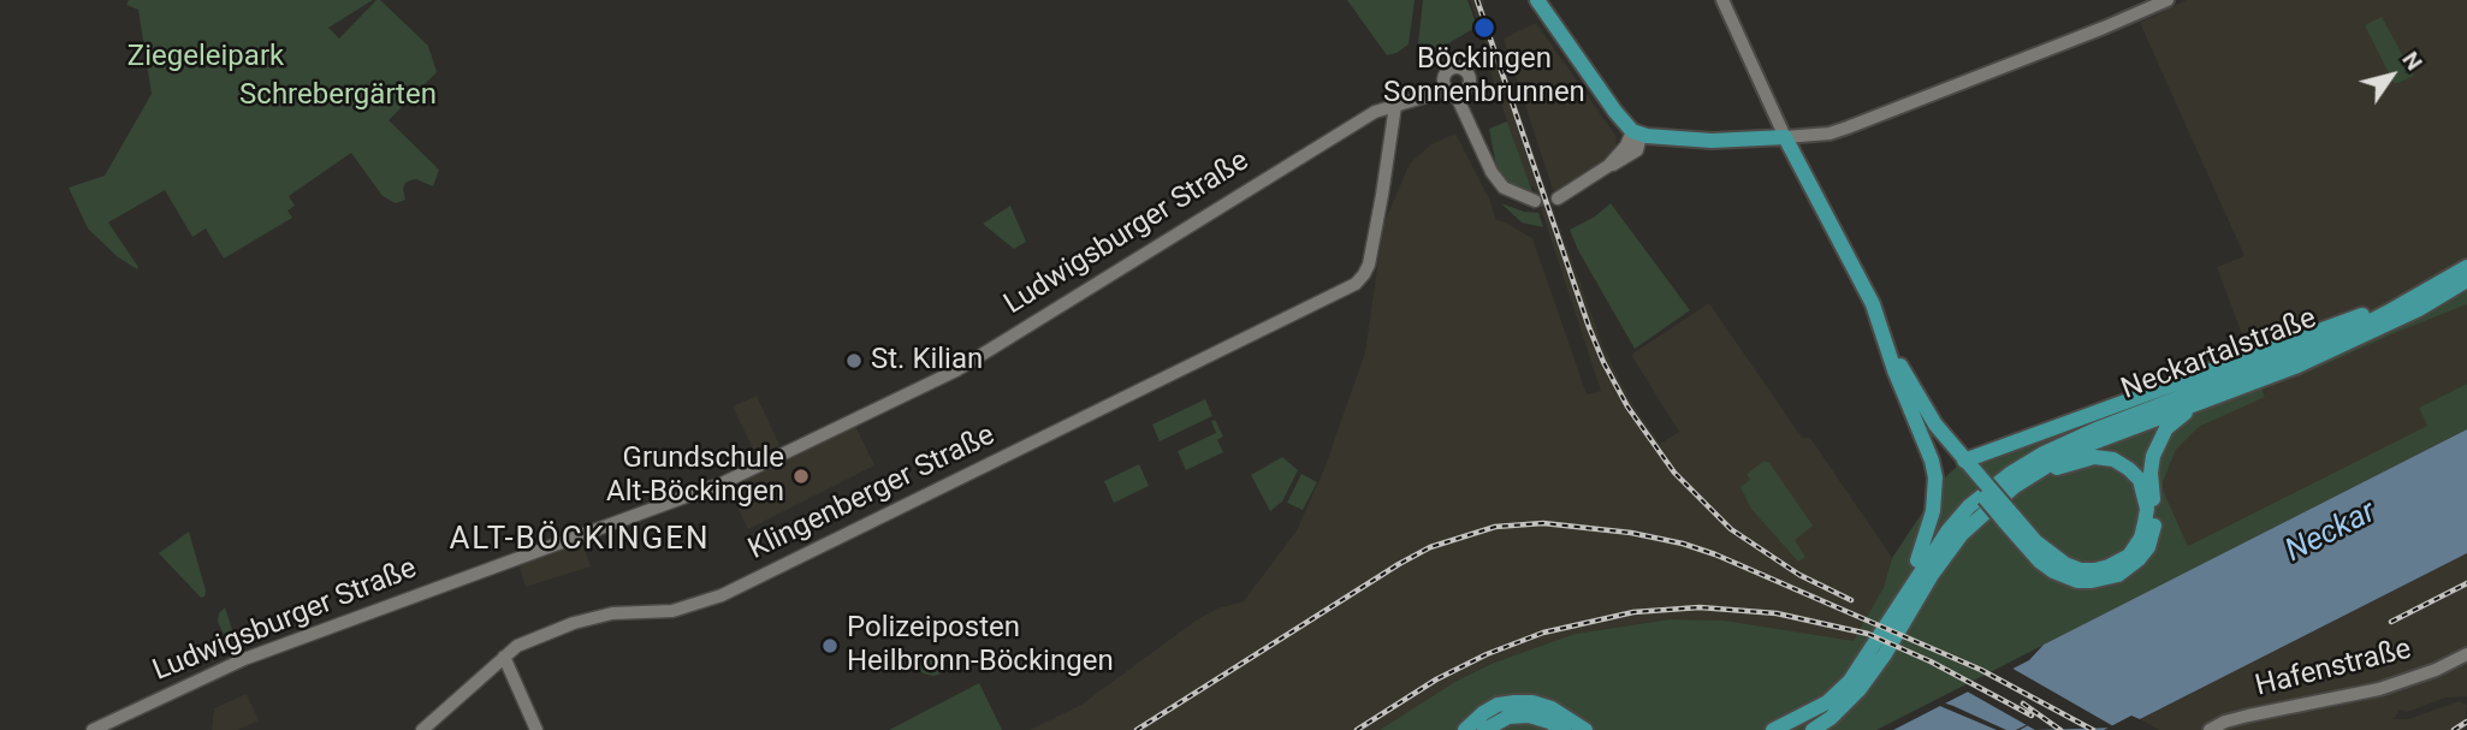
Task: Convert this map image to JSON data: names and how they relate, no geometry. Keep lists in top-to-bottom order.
{
  "streets": {
    "main road": ["Neckartalstraße", "Hafenstraße"],
    "street": ["Ludwigsburger Straße", "Klingenberger Straße"]
  },
  "crossings": [
    ["Ludwigsburger Straße", "Klingenberger Straße"]
  ],
  "districts": ["ALT-BÖCKINGEN"],
  "water": ["Neckar"],
  "parks": ["Ziegeleipark", "Schrebergärten"],
  "places": [
    "Böckingen Sonnenbrunnen",
    "St. Kilian",
    "Grundschule Alt-Böckingen",
    "Polizeiposten Heilbronn-Böckingen"
  ],
  "north": "top right"
}
